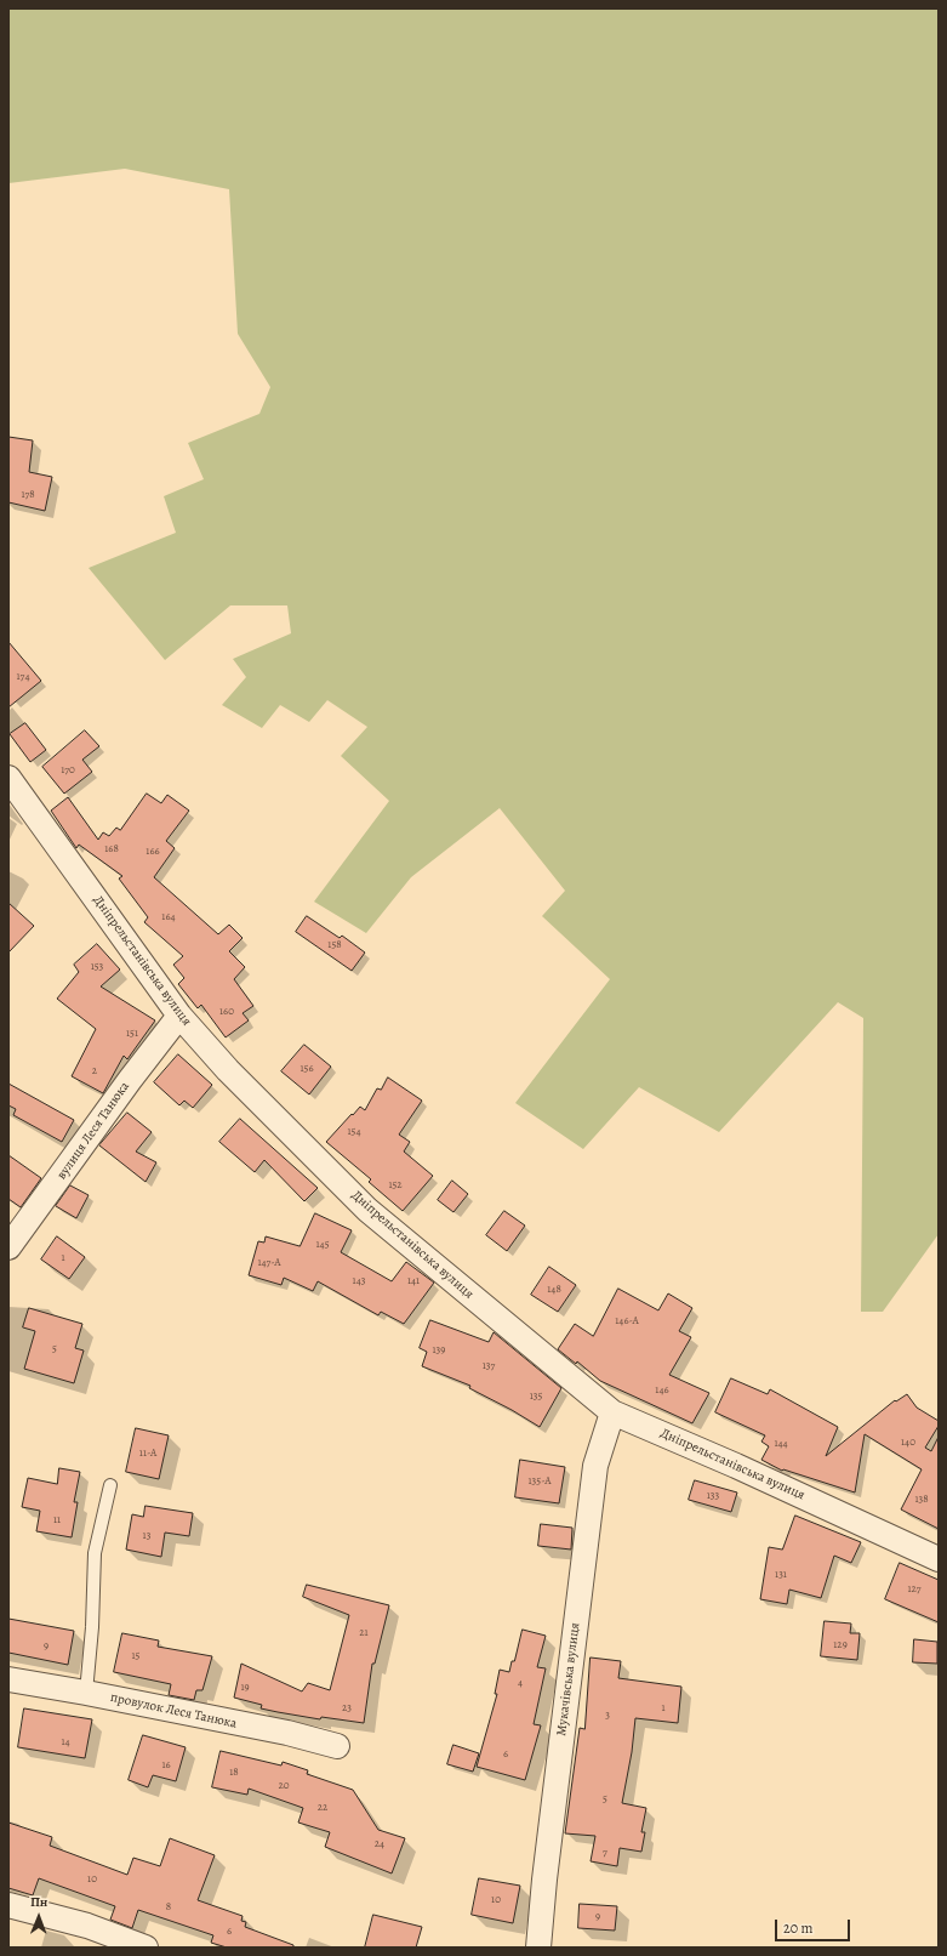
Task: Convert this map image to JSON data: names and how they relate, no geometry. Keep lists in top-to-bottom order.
{
  "streets": {
    "street": [
      "Дніпрельстанівська вулиця",
      "вулиця Леся Танюка",
      "Мукачівська вулиця",
      "провулок Леся Танюка"
    ]
  },
  "crossings": [
    ["Дніпрельстанівська вулиця", "вулиця Леся Танюка"],
    ["Дніпрельстанівська вулиця", "Мукачівська вулиця"]
  ],
  "house_numbers": [
    "178",
    "174",
    "170",
    "168",
    "166",
    "164",
    "158",
    "153",
    "160",
    "151",
    "156",
    "2",
    "154",
    "152",
    "145",
    "1",
    "147-А",
    "143",
    "141",
    "148",
    "146-А",
    "5",
    "139",
    "137",
    "146",
    "135",
    "140",
    "144",
    "11-А",
    "135-А",
    "133",
    "138",
    "11",
    "13",
    "131",
    "127",
    "21",
    "129",
    "9",
    "15",
    "4",
    "19",
    "23",
    "1",
    "3",
    "14",
    "6",
    "16",
    "18",
    "20",
    "5",
    "22",
    "24",
    "7",
    "10",
    "10",
    "8",
    "9",
    "6"
  ],
  "scale_bar": "20 m",
  "north": "top"
}
